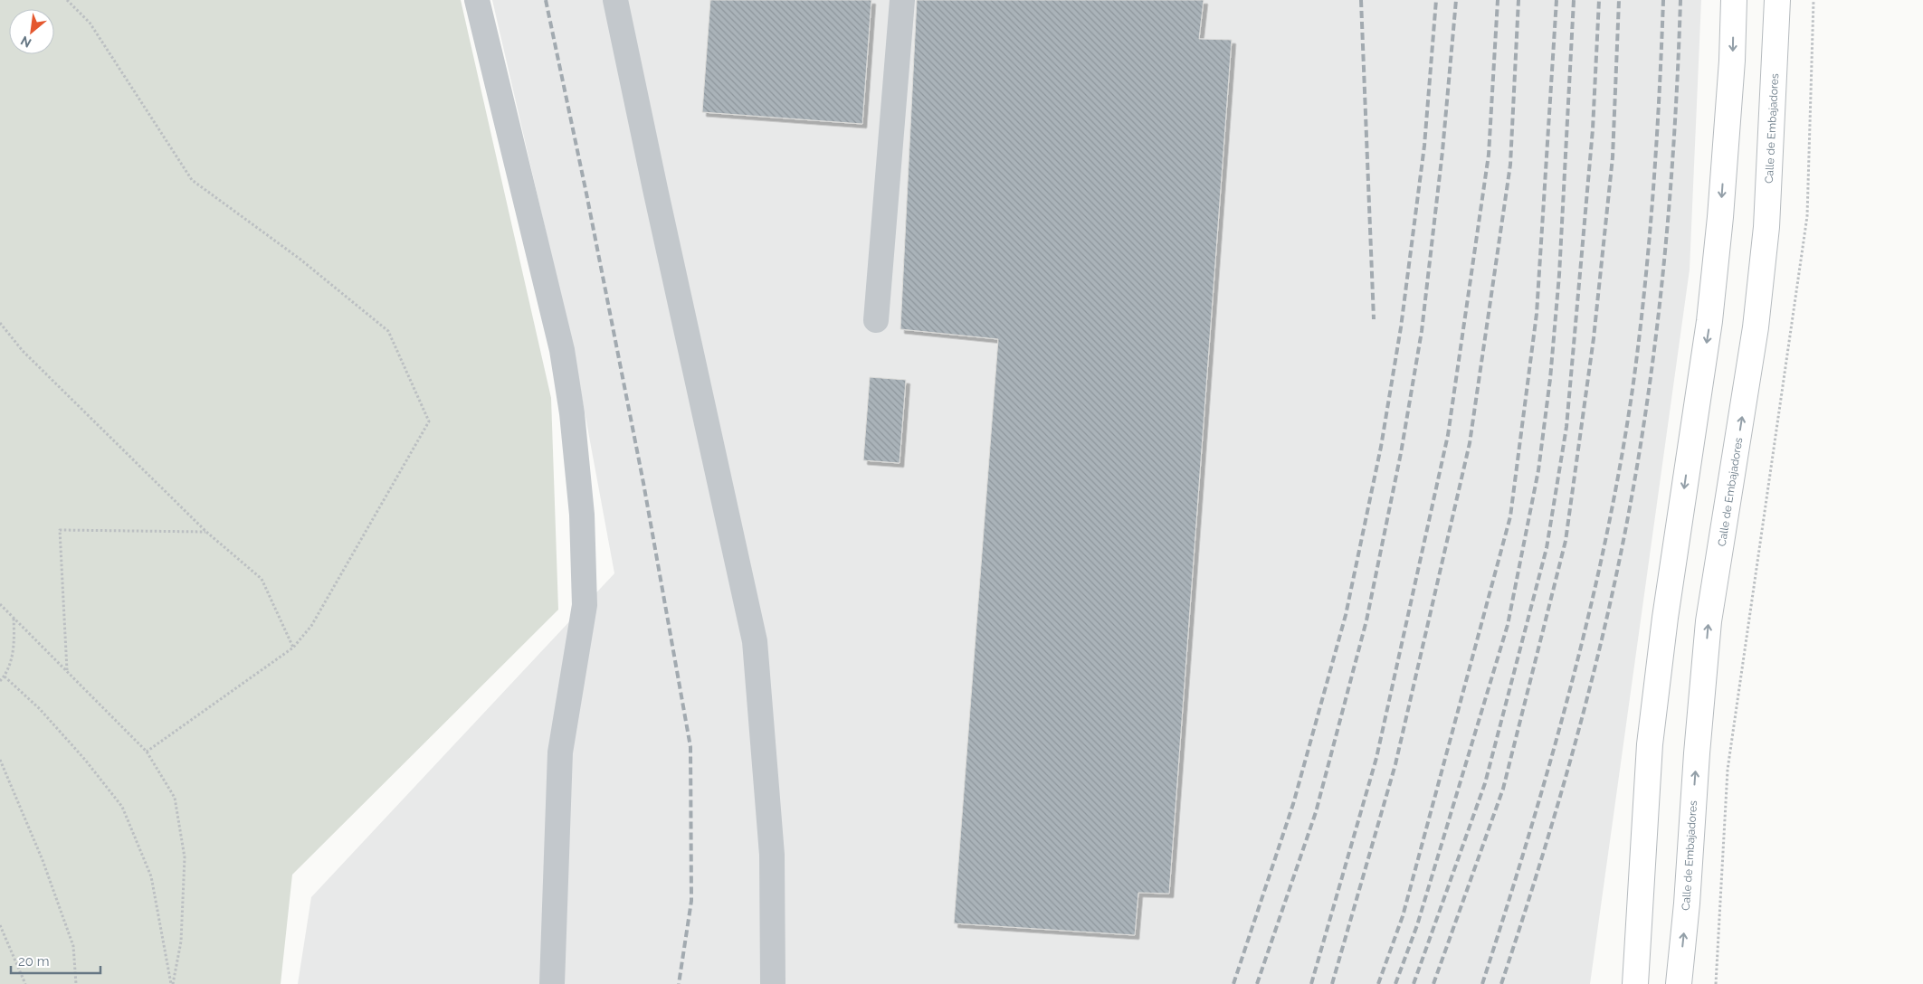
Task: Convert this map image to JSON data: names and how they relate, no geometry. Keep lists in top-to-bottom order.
{
  "streets": {
    "main road": ["Calle de Embajadores"]
  },
  "scale_bar": "20 m",
  "north": "bottom left"
}
